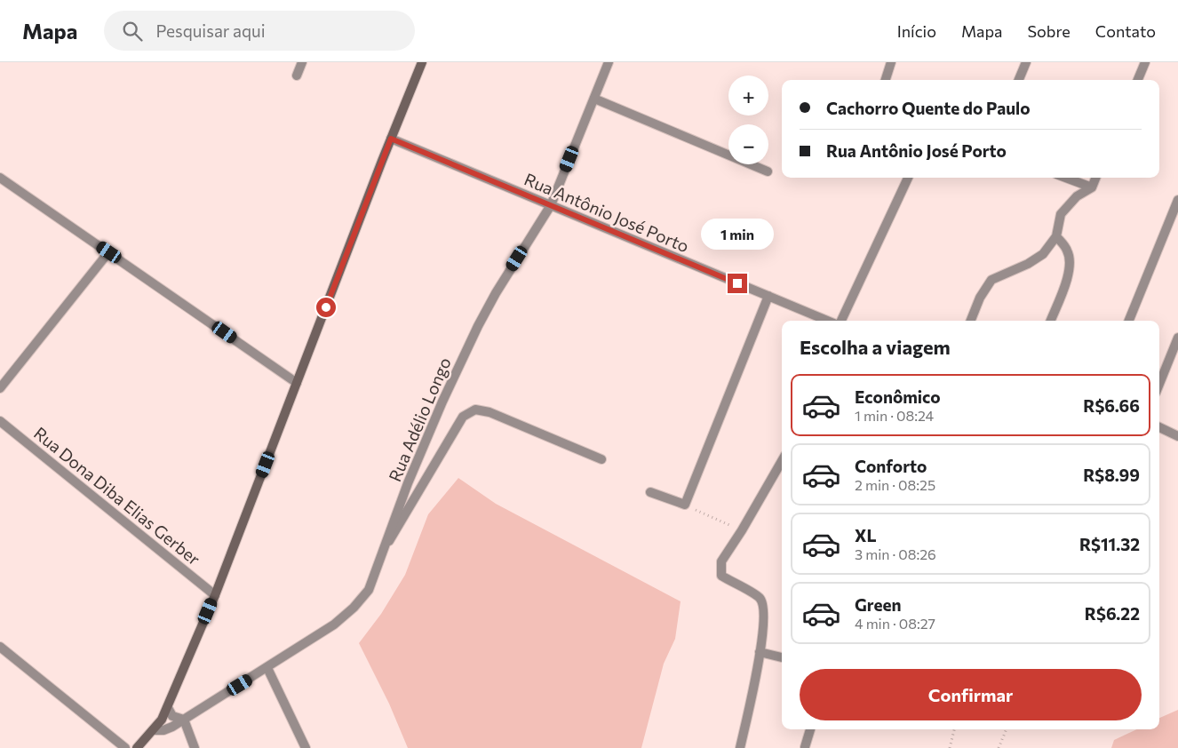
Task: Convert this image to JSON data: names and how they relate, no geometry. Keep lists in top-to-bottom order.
{
  "streets": {
    "street": ["Rua Antônio José Porto", "Rua Adélio Longo", "Rua Dona Diba Elias Gerber"]
  },
  "crossings": [
    ["Rua Antônio José Porto", "Rua Adélio Longo"]
  ],
  "page": {
    "header": "Mapa",
    "search": "Pesquisar aqui",
    "nav": [
      "Início",
      "Mapa",
      "Sobre",
      "Contato"
    ],
    "map_buttons": ["+", "−"],
    "banner": ["Cachorro Quente do Paulo", "Rua Antônio José Porto"],
    "bubble": "1 min",
    "heading": "Escolha a viagem",
    "list": [
      {
        "name": "Econômico",
        "note": "1 min · 08:24",
        "value": "R$6.66"
      },
      {
        "name": "Conforto",
        "note": "2 min · 08:25",
        "value": "R$8.99"
      },
      {
        "name": "XL",
        "note": "3 min · 08:26",
        "value": "R$11.32"
      },
      {
        "name": "Green",
        "note": "4 min · 08:27",
        "value": "R$6.22"
      }
    ],
    "buttons": "Confirmar"
  }
}
